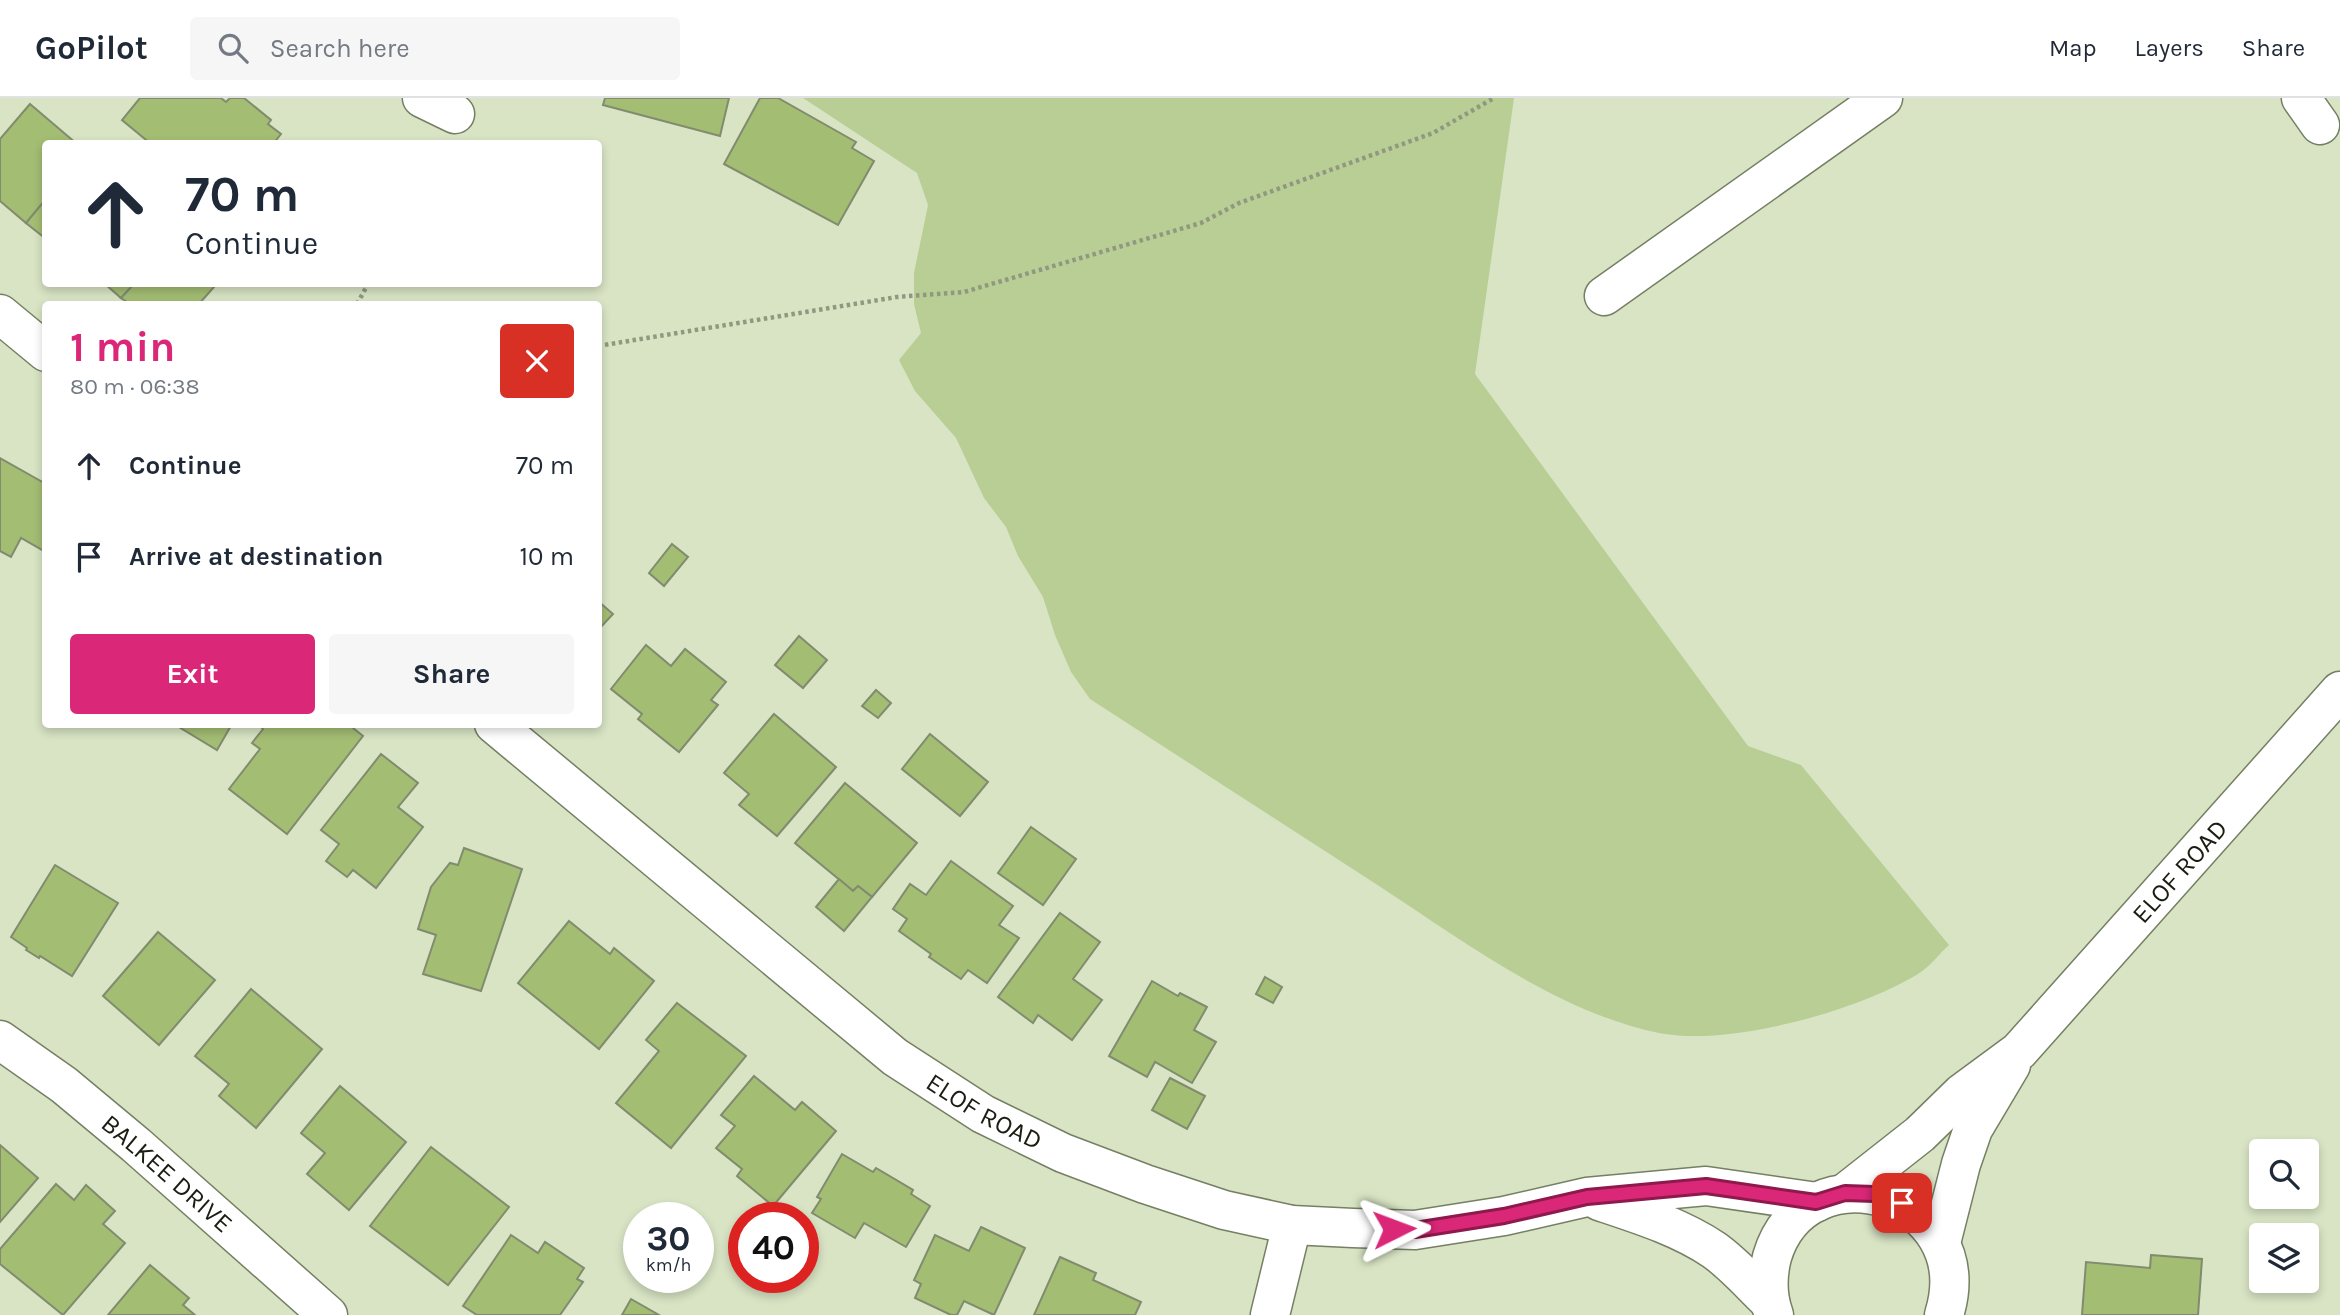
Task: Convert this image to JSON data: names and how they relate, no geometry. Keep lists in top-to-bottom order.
{
  "streets": {
    "street": ["ELOF ROAD", "BALKEE DRIVE"]
  },
  "page": {
    "header": "GoPilot",
    "search": "Search here",
    "nav": ["Map", "Layers", "Share"],
    "turn": ["70 m", "Continue"],
    "heading": ["1 min", "80 m · 06:38"],
    "list": [
      {
        "name": "Continue",
        "value": "70 m"
      },
      {
        "name": "Arrive at destination",
        "value": "10 m"
      }
    ],
    "buttons": ["Exit", "Share"],
    "speed": "30 km/h",
    "limit": "40"
  }
}
